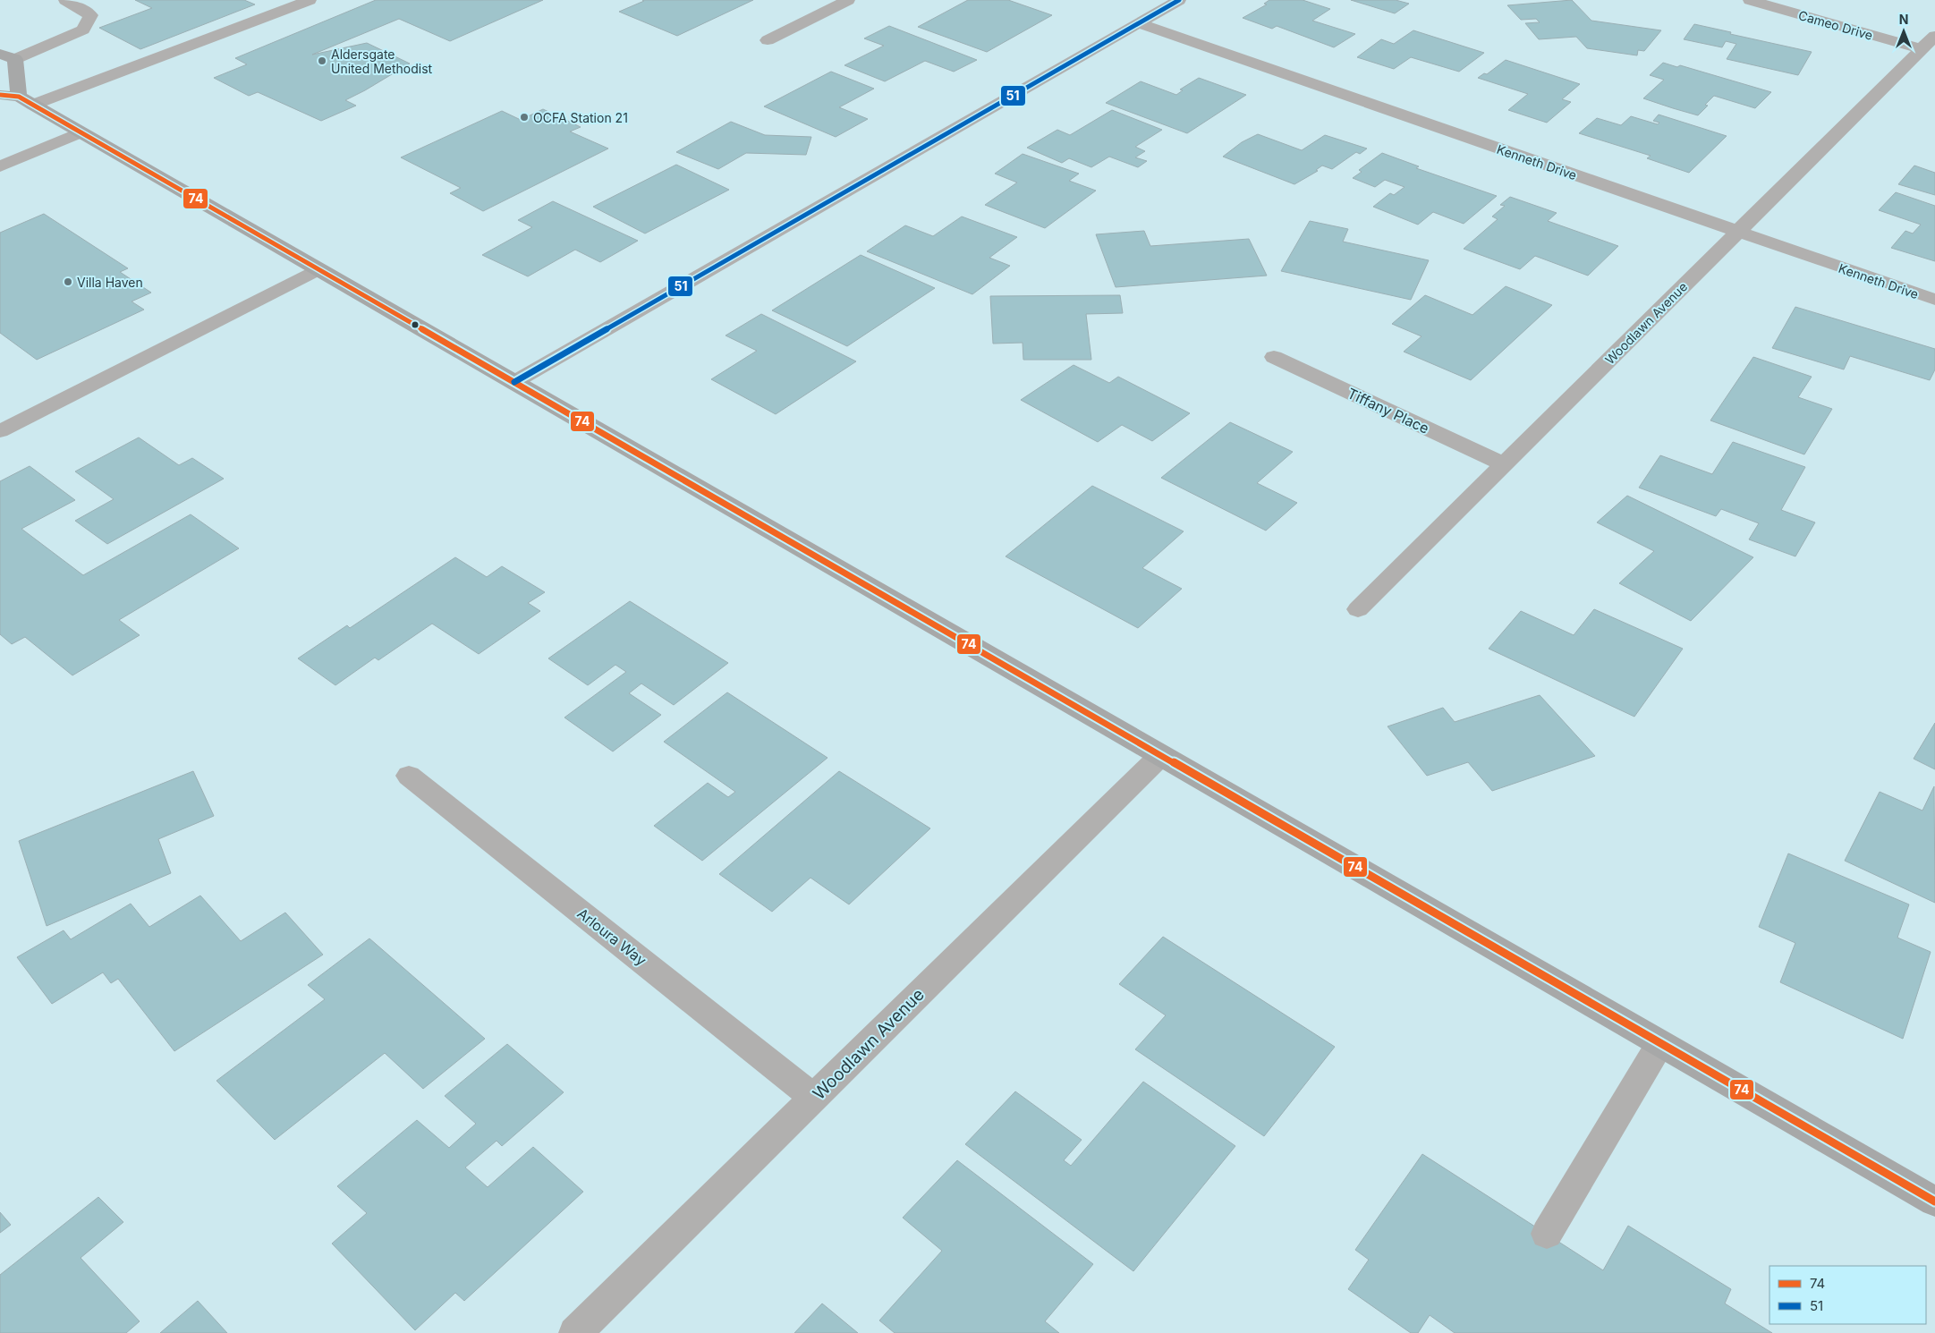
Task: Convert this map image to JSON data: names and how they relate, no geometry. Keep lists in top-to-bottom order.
{
  "streets": {
    "street": [
      "Cameo Drive",
      "Kenneth Drive",
      "Woodlawn Avenue",
      "Tiffany Place",
      "Arloura Way"
    ]
  },
  "crossings": [
    ["Cameo Drive", "Woodlawn Avenue"],
    ["Kenneth Drive", "Woodlawn Avenue"],
    ["Woodlawn Avenue", "Tiffany Place"],
    ["Woodlawn Avenue", "Arloura Way"]
  ],
  "places": ["Aldersgate United Methodist", "OCFA Station 21", "Villa Haven"],
  "lines": ["transit line 51", "transit line 74"],
  "legend": ["74", "51"],
  "north": "top"
}
